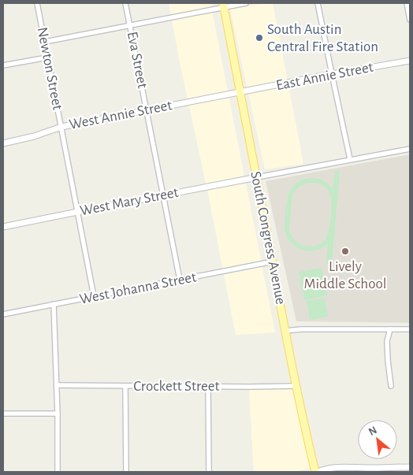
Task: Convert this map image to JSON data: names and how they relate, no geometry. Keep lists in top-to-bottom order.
{
  "streets": {
    "main road": ["South Congress Avenue"],
    "street": [
      "Eva Street",
      "Newton Street",
      "East Annie Street",
      "West Annie Street",
      "West Mary Street",
      "West Johanna Street",
      "Crockett Street"
    ]
  },
  "crossings": [
    ["Eva Street", "West Annie Street"],
    ["Eva Street", "West Mary Street"],
    ["Eva Street", "West Johanna Street"],
    ["Newton Street", "West Annie Street"],
    ["Newton Street", "West Mary Street"],
    ["Newton Street", "West Johanna Street"],
    ["East Annie Street", "West Annie Street"],
    ["East Annie Street", "South Congress Avenue"],
    ["West Annie Street", "South Congress Avenue"],
    ["West Mary Street", "South Congress Avenue"],
    ["South Congress Avenue", "West Johanna Street"],
    ["South Congress Avenue", "Crockett Street"]
  ],
  "places": ["South Austin Central Fire Station", "Lively Middle School"],
  "north": "top left"
}
